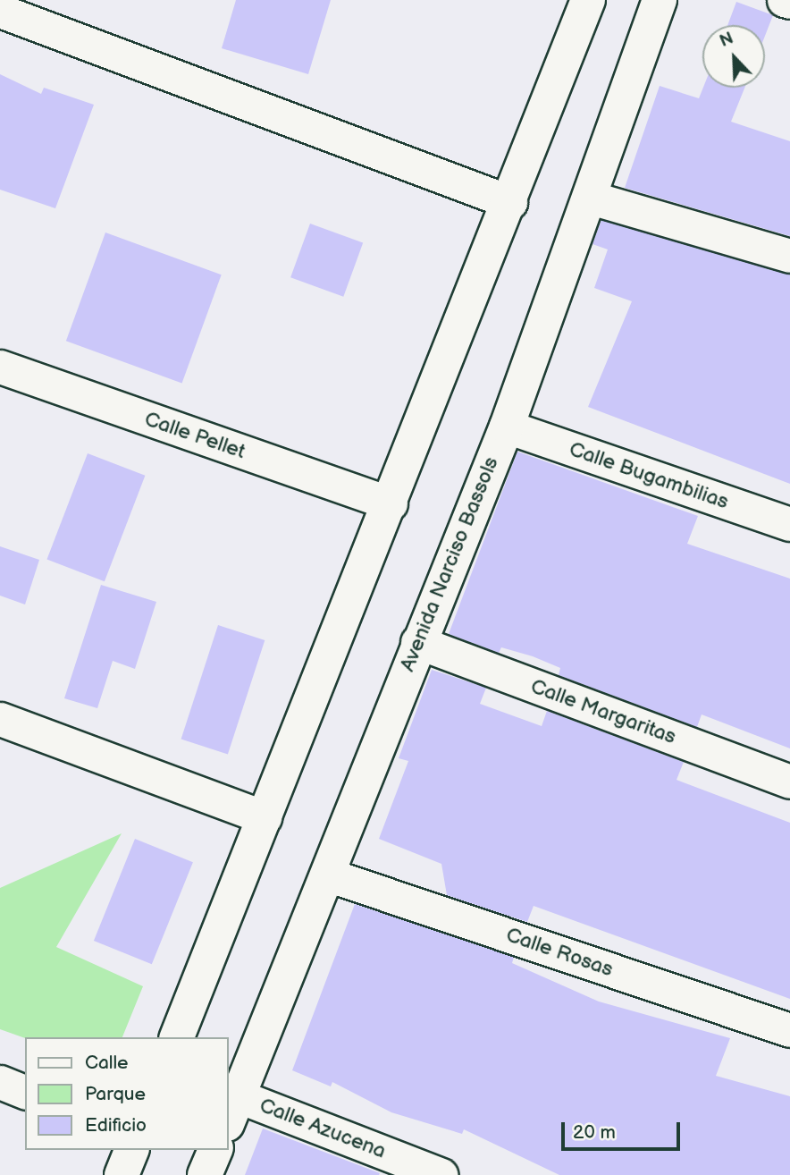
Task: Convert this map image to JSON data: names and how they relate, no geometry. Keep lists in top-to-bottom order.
{
  "streets": {
    "street": [
      "Calle Pellet",
      "Calle Bugambilias",
      "Avenida Narciso Bassols",
      "Calle Margaritas",
      "Calle Rosas",
      "Calle Azucena"
    ]
  },
  "crossings": [
    ["Calle Bugambilias", "Avenida Narciso Bassols"],
    ["Avenida Narciso Bassols", "Calle Margaritas"],
    ["Avenida Narciso Bassols", "Calle Rosas"],
    ["Avenida Narciso Bassols", "Calle Azucena"]
  ],
  "legend": ["Calle", "Parque", "Edificio"],
  "scale_bar": "20 m",
  "north": "top left"
}
